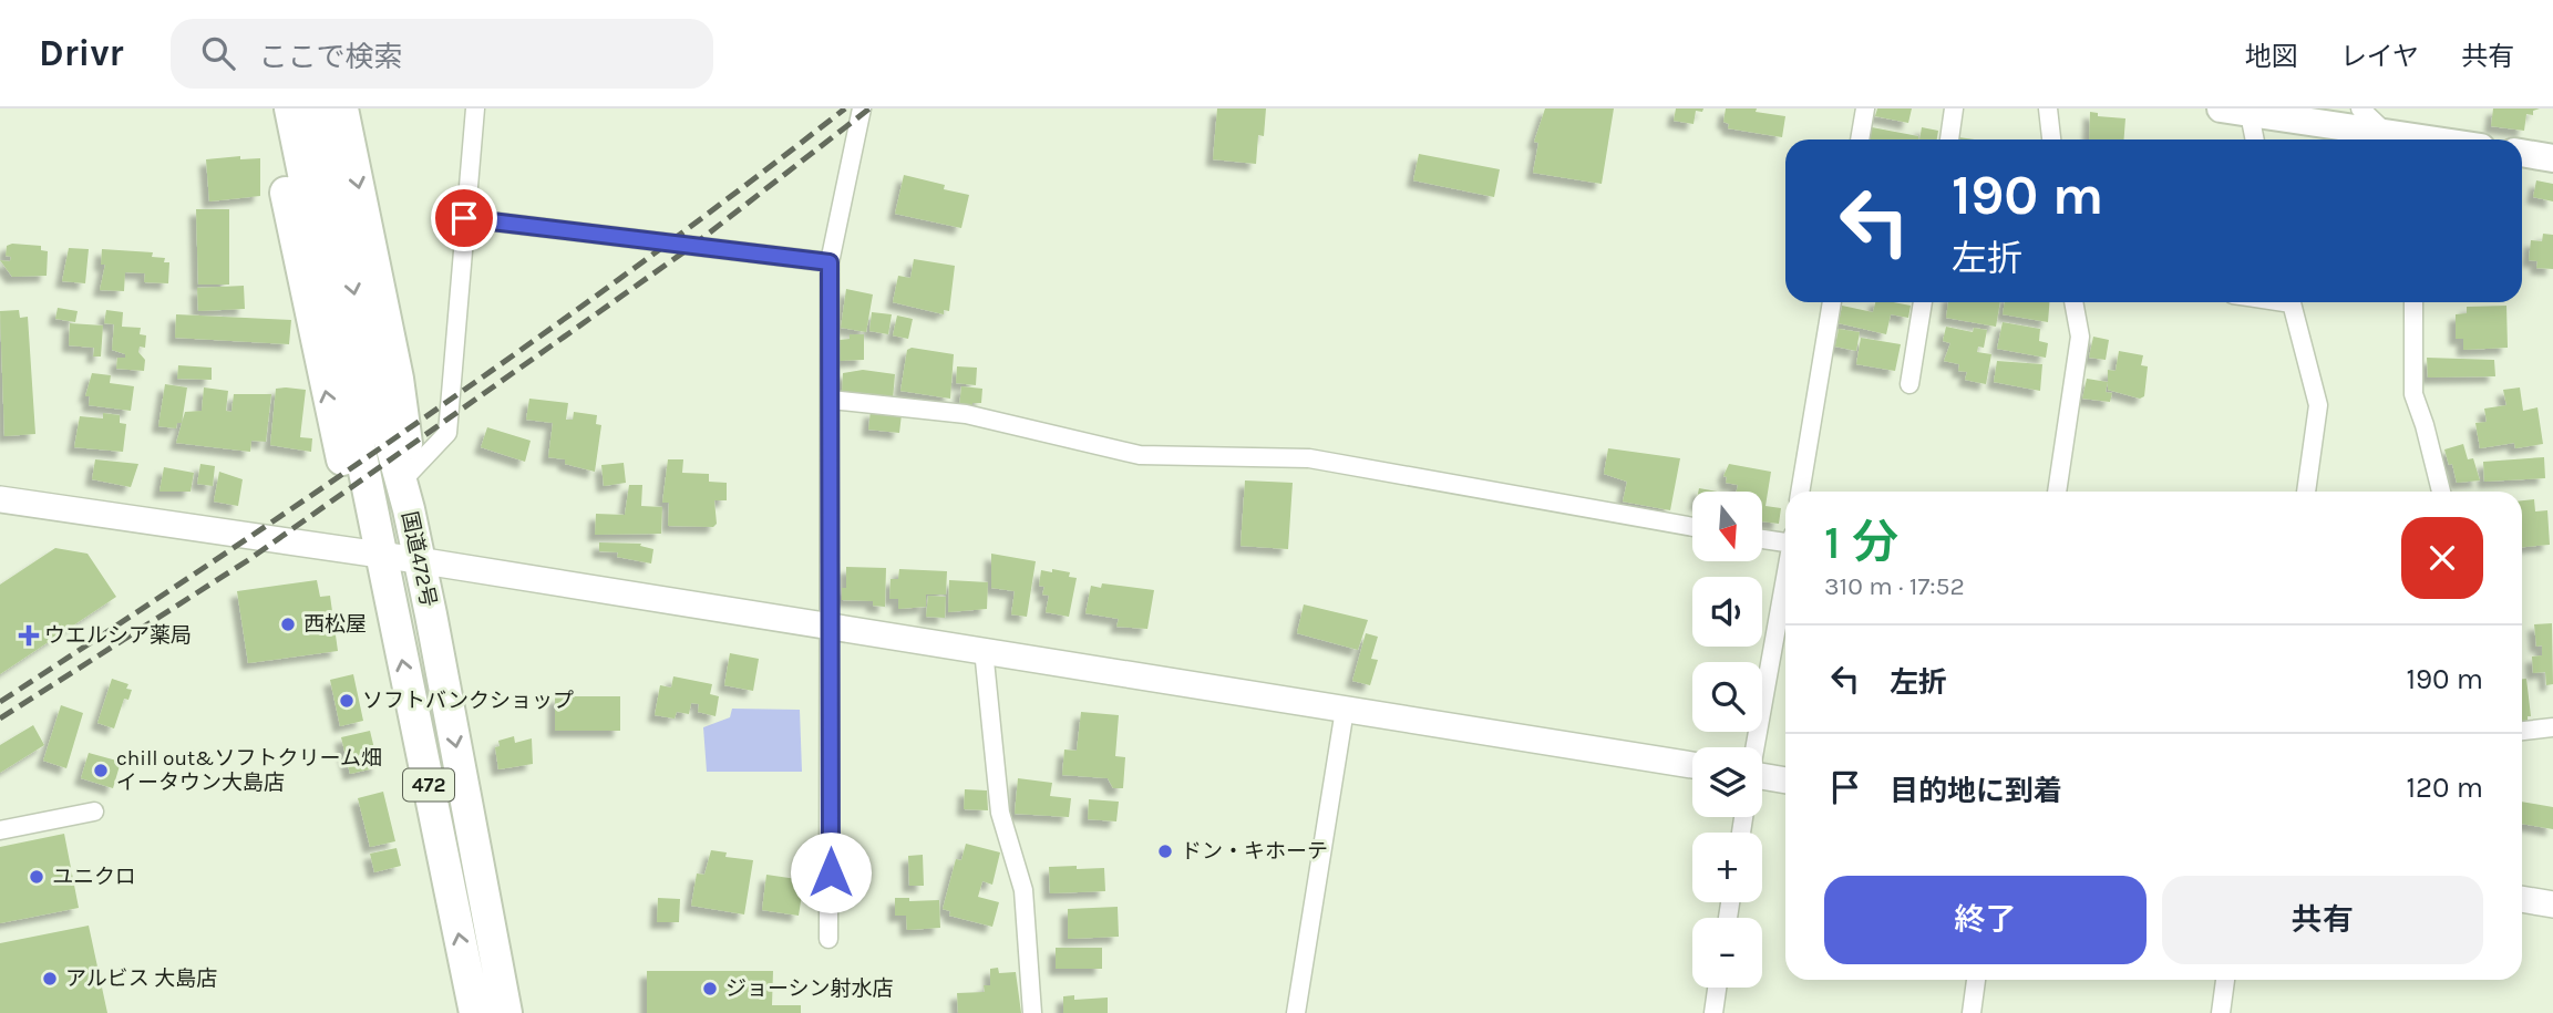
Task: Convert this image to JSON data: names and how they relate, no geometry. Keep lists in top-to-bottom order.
{
  "streets": {
    "highway": ["国道472号", "472"]
  },
  "places": {
    "other": [
      "西松屋",
      "ソフトバンクショップ",
      "chill out&ソフトクリーム畑 イータウン大島店",
      "ドン・キホーテ",
      "ユニクロ",
      "アルビス 大島店",
      "ジョーシン射水店"
    ],
    "health": ["ウエルシア薬局"]
  },
  "north": "bottom",
  "page": {
    "header": "Drivr",
    "search": "ここで検索",
    "nav": ["地図", "レイヤ", "共有"],
    "turn": ["190 m", "左折"],
    "map_buttons": ["+", "−"],
    "heading": ["1 分", "310 m · 17:52"],
    "list": [
      {
        "name": "左折",
        "value": "190 m"
      },
      {
        "name": "目的地に到着",
        "value": "120 m"
      }
    ],
    "buttons": ["終了", "共有"]
  }
}
